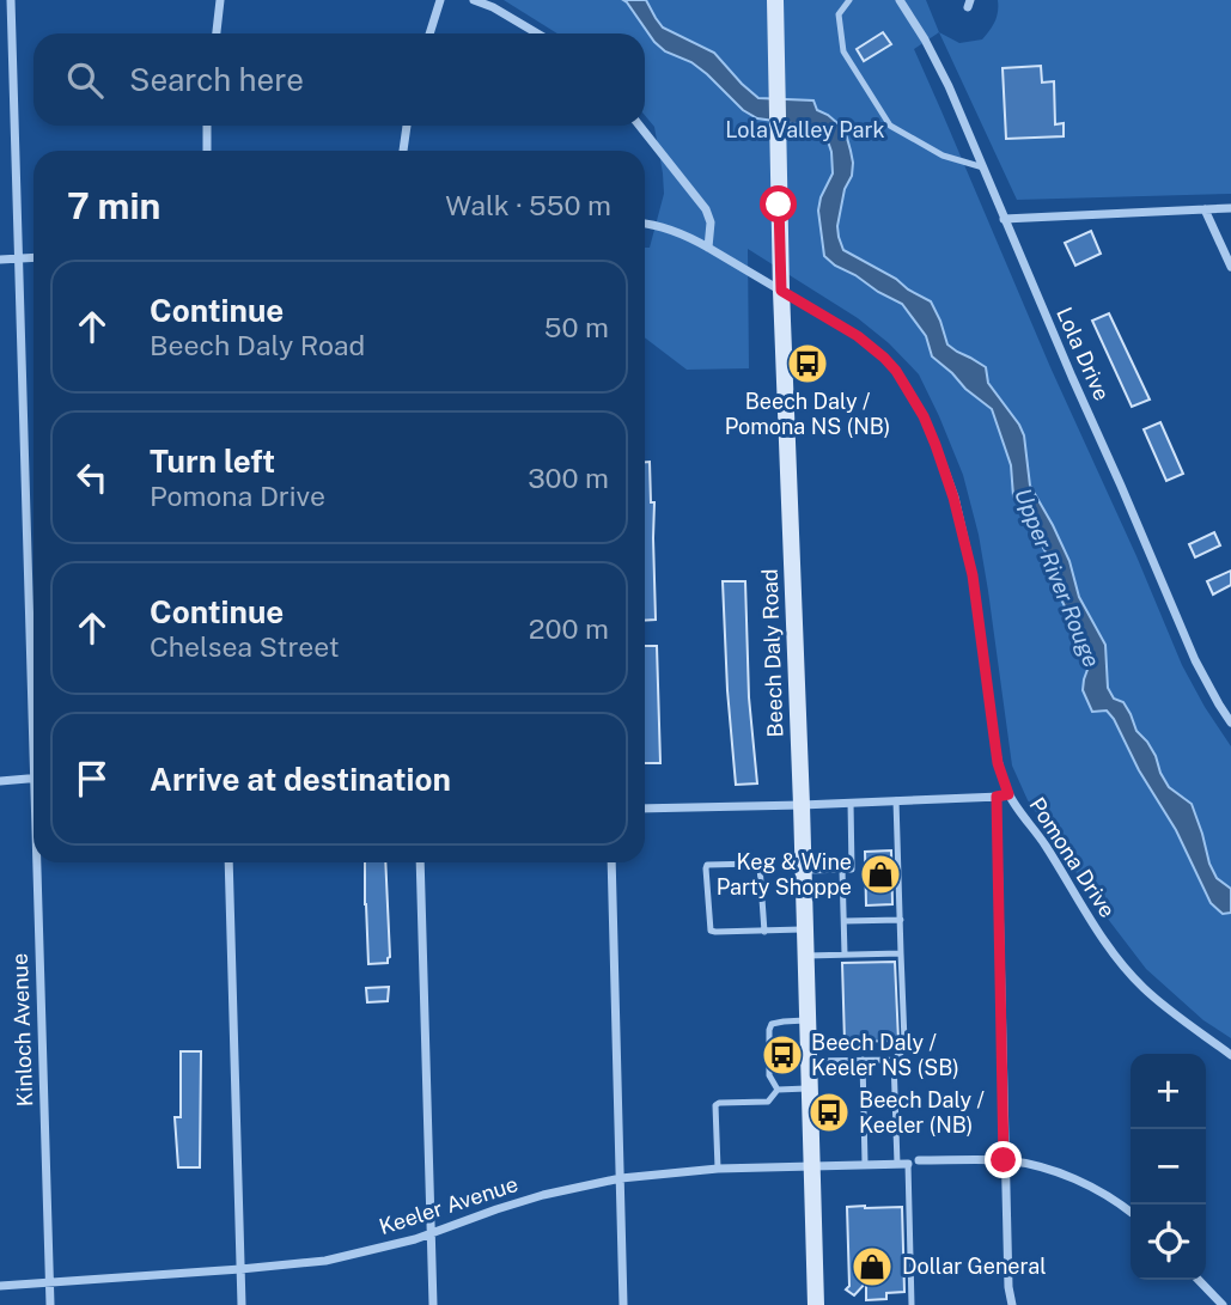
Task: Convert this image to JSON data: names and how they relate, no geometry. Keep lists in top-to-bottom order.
{
  "streets": {
    "main road": ["Beech Daly Road"],
    "street": [
      "Lola Drive",
      "Pomona Drive",
      "Kinloch Avenue",
      "Keeler Avenue"
    ]
  },
  "crossings": [
    ["Beech Daly Road", "Pomona Drive"],
    ["Beech Daly Road", "Keeler Avenue"],
    ["Kinloch Avenue", "Keeler Avenue"]
  ],
  "water": ["Upper River Rouge"],
  "parks": ["Lola Valley Park"],
  "places": {
    "bus stop": ["Beech Daly / Pomona NS (NB)", "Beech Daly / Keeler NS (SB)", "Beech Daly / Keeler (NB)"],
    "shop": ["Keg & Wine Party Shoppe", "Dollar General"]
  },
  "page": {
    "search": "Search here",
    "heading": ["7 min", "Walk · 550 m"],
    "list": [
      ["Continue", "Beech Daly Road", "50 m"],
      ["Turn left", "Pomona Drive", "300 m"],
      ["Continue", "Chelsea Street", "200 m"],
      "Arrive at destination"
    ],
    "map_buttons": ["+", "−"]
  }
}
